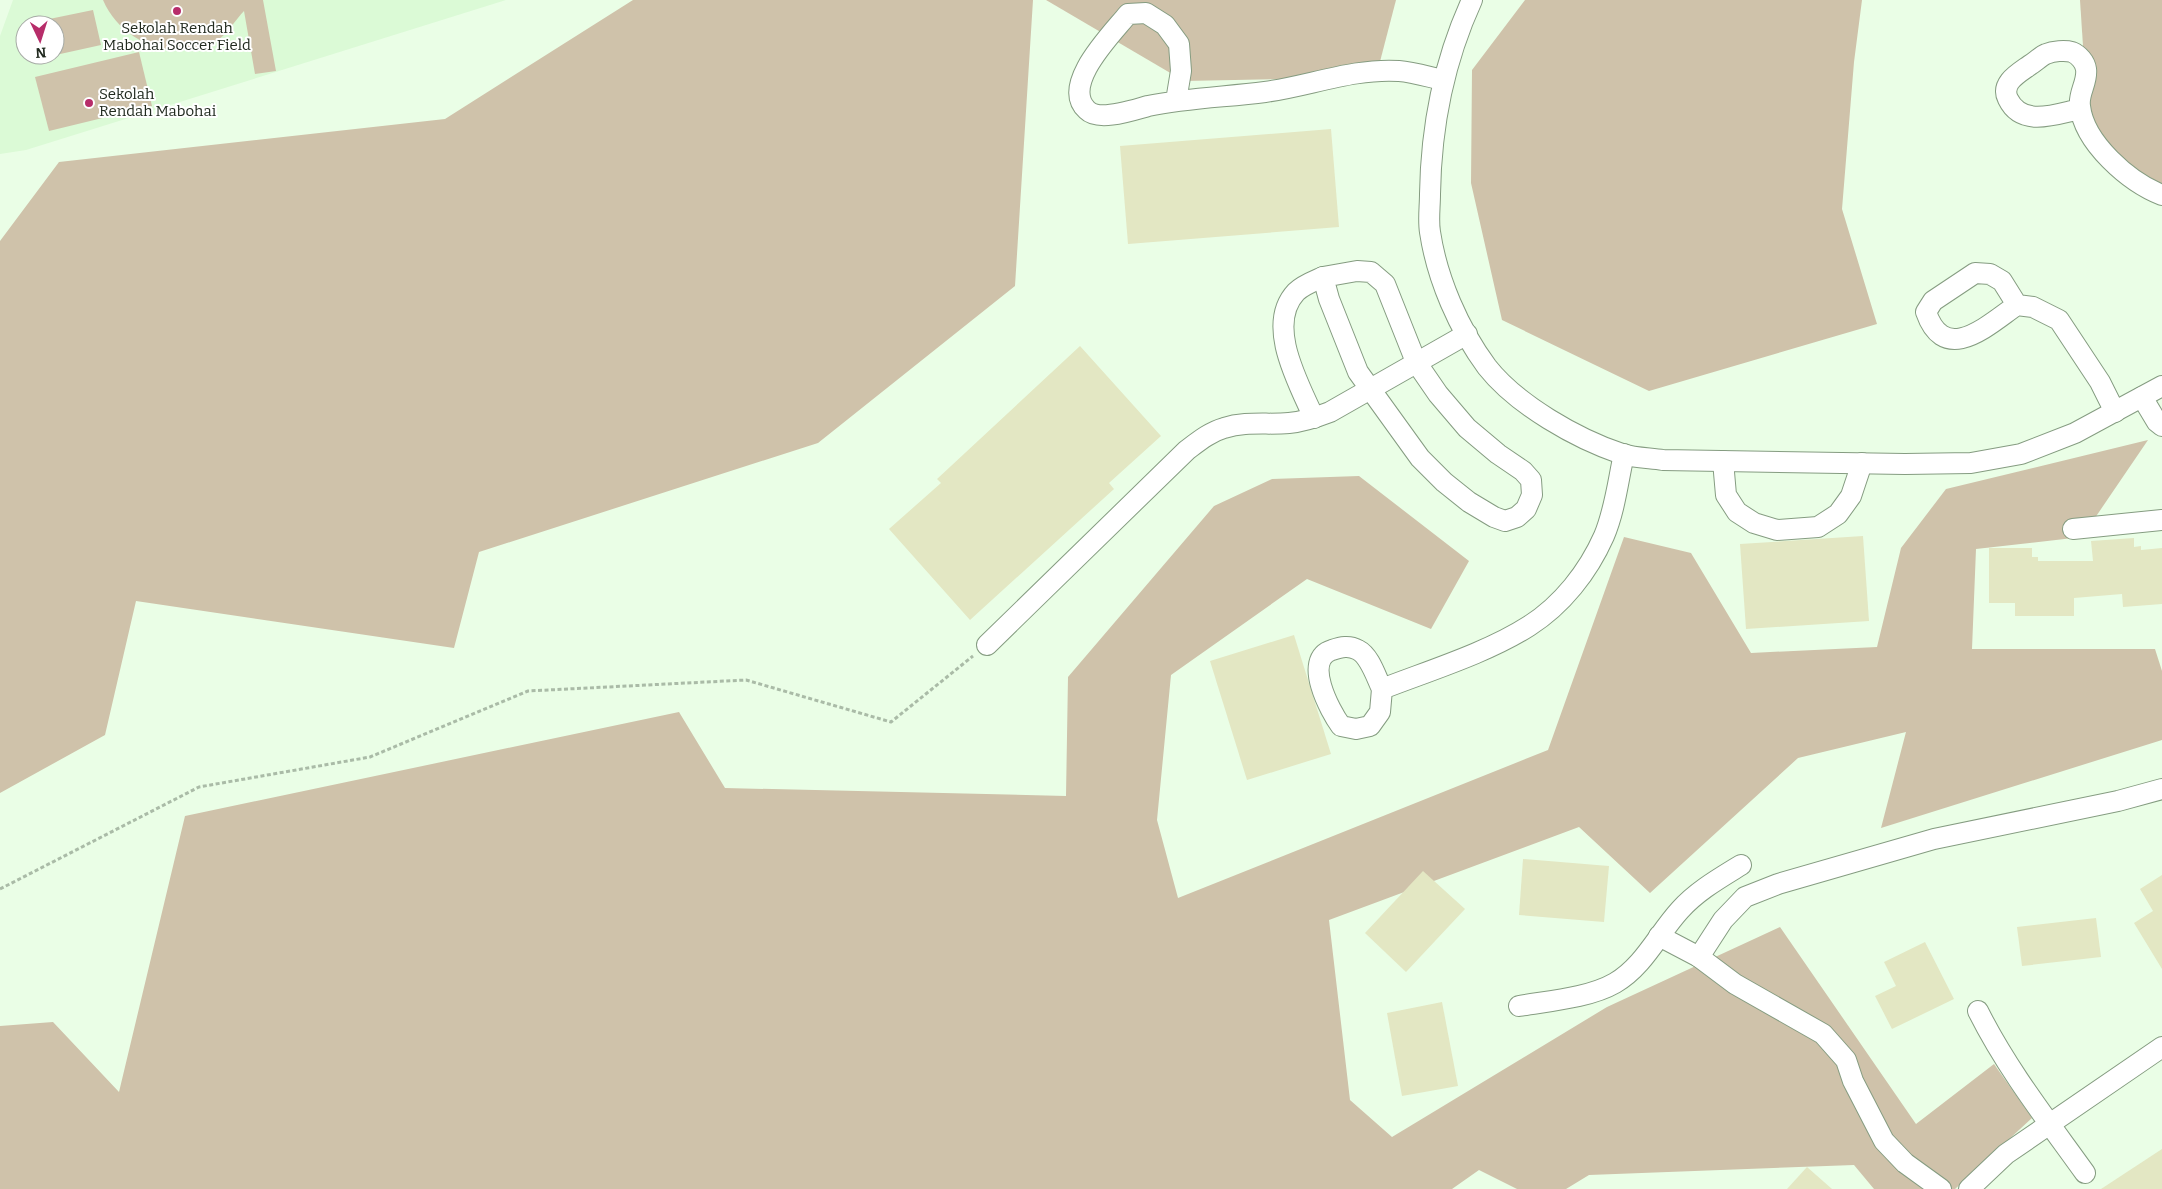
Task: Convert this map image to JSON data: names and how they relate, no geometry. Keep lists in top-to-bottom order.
{
  "places": ["Sekolah Rendah Mabohai Soccer Field", "Sekolah Rendah Mabohai"],
  "north": "bottom"
}
